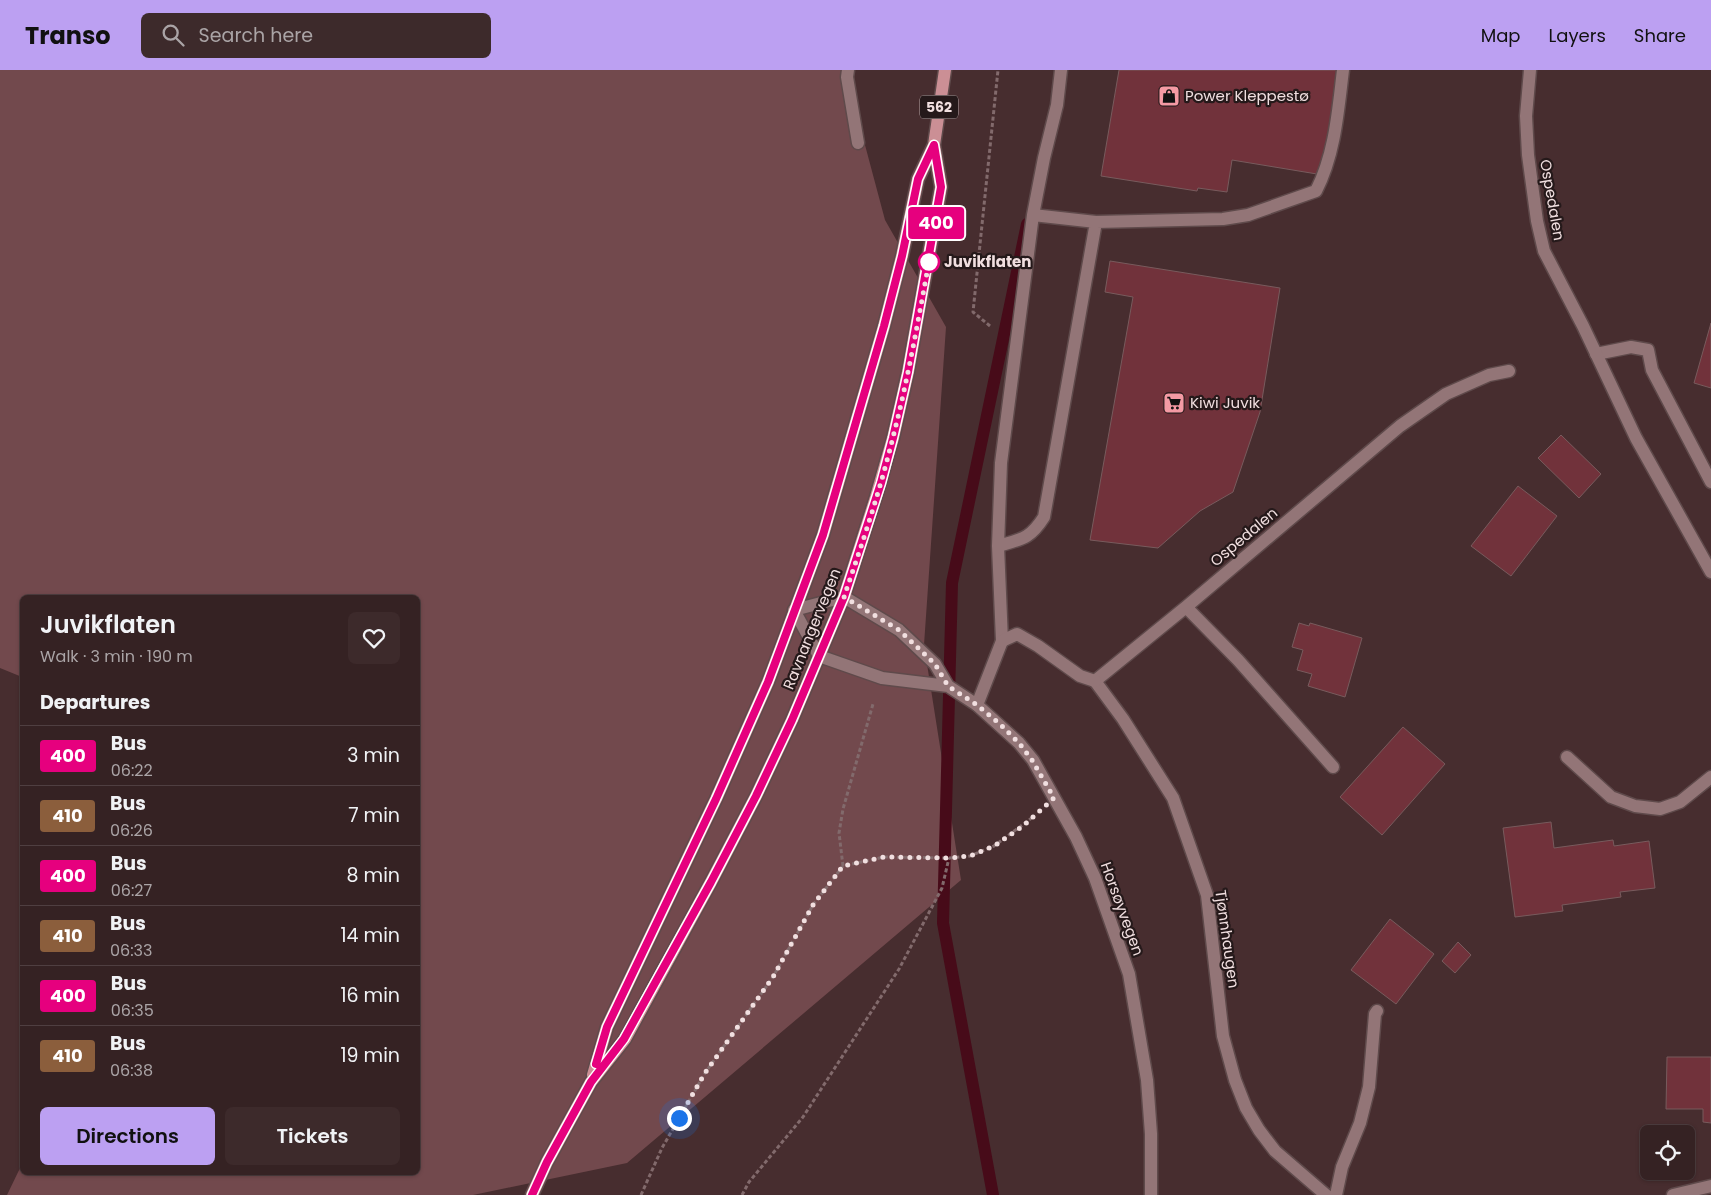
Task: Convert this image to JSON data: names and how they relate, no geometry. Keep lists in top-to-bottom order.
{
  "streets": {
    "main road": [
      "562",
      "Ospedalen",
      "Ravnangervegen",
      "Horsøyvegen",
      "Tjønnhaugen"
    ]
  },
  "crossings": [
    ["Ospedalen", "Tjønnhaugen"],
    ["Ravnangervegen", "Horsøyvegen"]
  ],
  "places": {
    "shop": ["Power Kleppestø"],
    "other": ["Juvikflaten"],
    "supermarket": ["Kiwi Juvik"]
  },
  "lines": ["bus line 400"],
  "page": {
    "header": "Transo",
    "search": "Search here",
    "nav": ["Map", "Layers", "Share"],
    "on_map": "400",
    "heading": [
      ["Juvikflaten", "Walk · 3 min · 190 m"],
      "Departures"
    ],
    "list": [
      {
        "mark": "400",
        "name": "Bus",
        "note": "06:22",
        "value": "3 min"
      },
      {
        "mark": "410",
        "name": "Bus",
        "note": "06:26",
        "value": "7 min"
      },
      {
        "mark": "400",
        "name": "Bus",
        "note": "06:27",
        "value": "8 min"
      },
      {
        "mark": "410",
        "name": "Bus",
        "note": "06:33",
        "value": "14 min"
      },
      {
        "mark": "400",
        "name": "Bus",
        "note": "06:35",
        "value": "16 min"
      },
      {
        "mark": "410",
        "name": "Bus",
        "note": "06:38",
        "value": "19 min"
      }
    ],
    "buttons": ["Directions", "Tickets"]
  }
}
